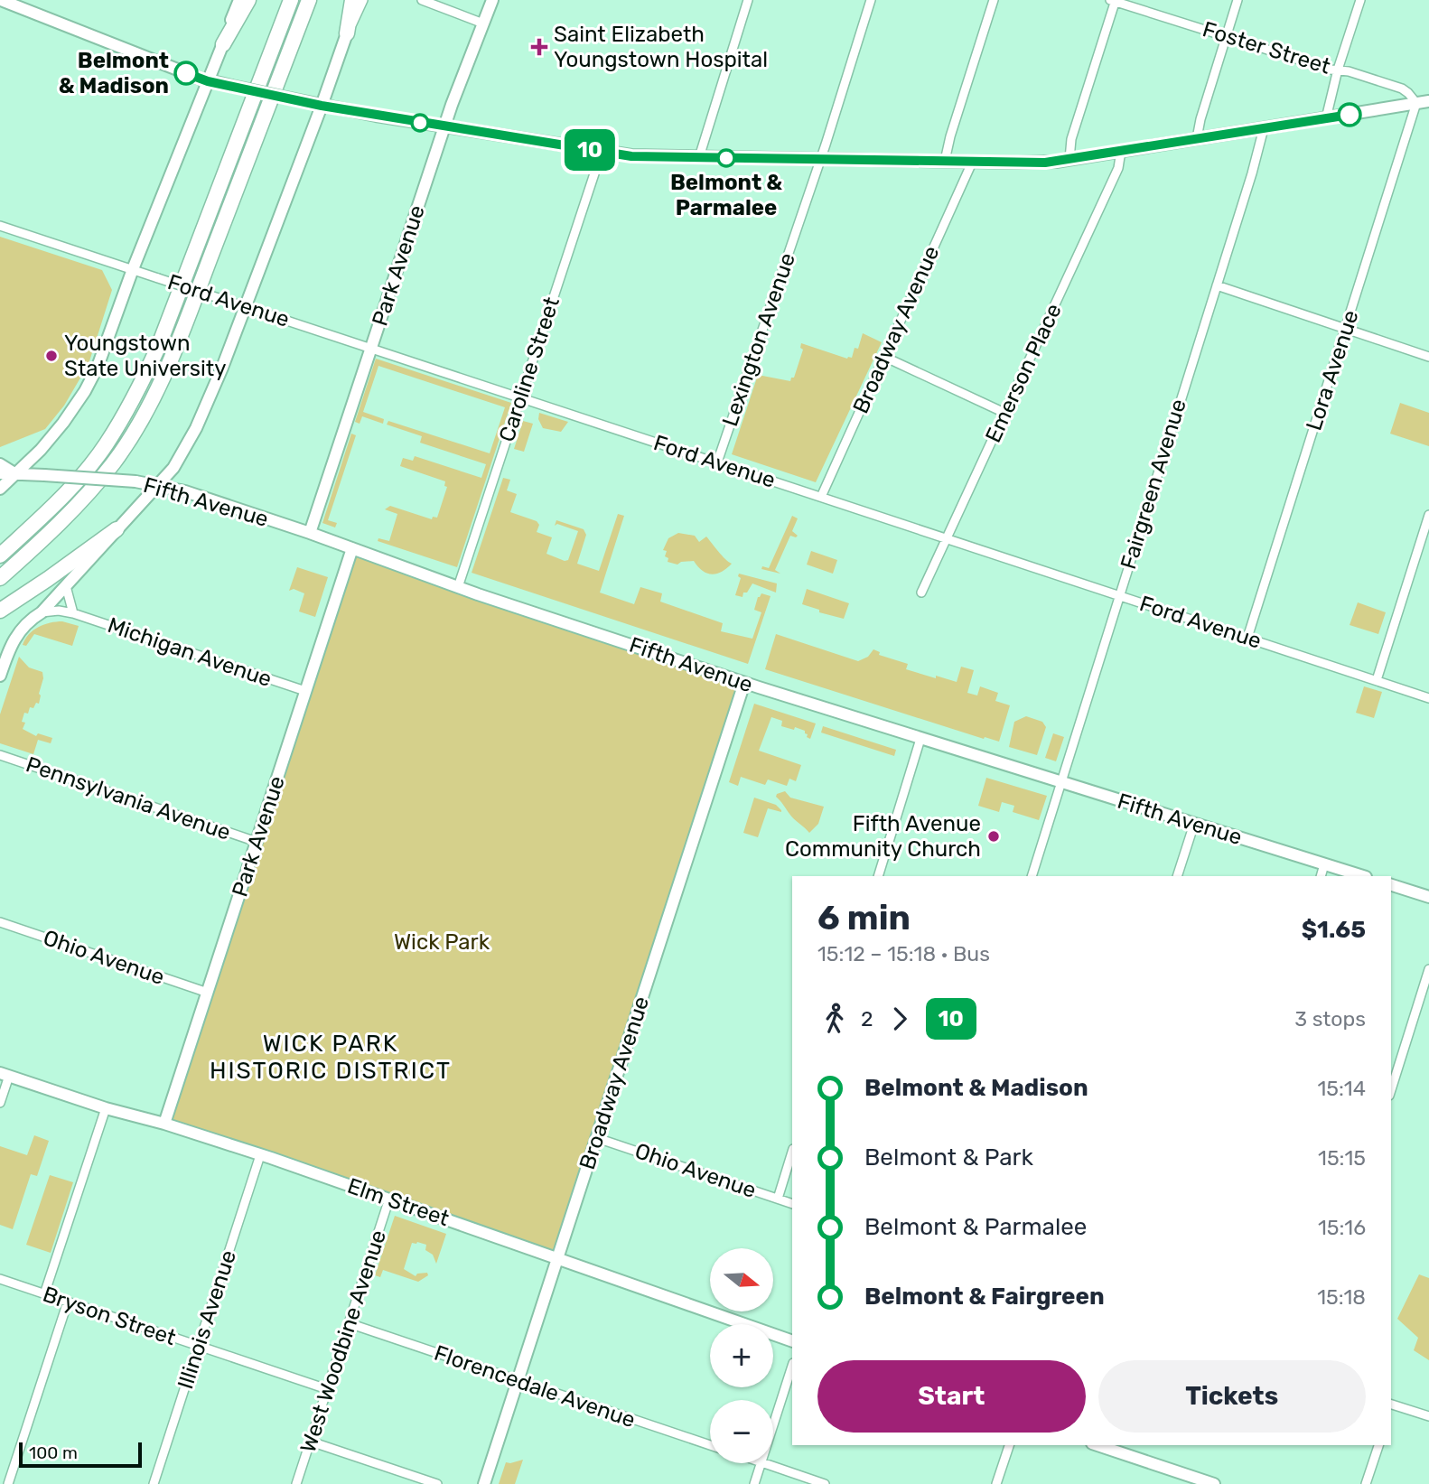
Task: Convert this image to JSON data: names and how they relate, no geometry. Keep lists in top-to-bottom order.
{
  "streets": {
    "street": [
      "Foster Street",
      "Park Avenue",
      "Ford Avenue",
      "Broadway Avenue",
      "Lexington Avenue",
      "Caroline Street",
      "Lora Avenue",
      "Emerson Place",
      "Fairgreen Avenue",
      "Fifth Avenue",
      "Michigan Avenue",
      "Pennsylvania Avenue",
      "Ohio Avenue",
      "Elm Street",
      "Bryson Street",
      "Illinois Avenue",
      "West Woodbine Avenue",
      "Florencedale Avenue"
    ]
  },
  "crossings": [
    ["Foster Street", "Lora Avenue"],
    ["Park Avenue", "Ford Avenue"],
    ["Park Avenue", "Fifth Avenue"],
    ["Park Avenue", "Michigan Avenue"],
    ["Park Avenue", "Pennsylvania Avenue"],
    ["Park Avenue", "Ohio Avenue"],
    ["Park Avenue", "Elm Street"],
    ["Ford Avenue", "Broadway Avenue"],
    ["Ford Avenue", "Lexington Avenue"],
    ["Ford Avenue", "Caroline Street"],
    ["Ford Avenue", "Lora Avenue"],
    ["Ford Avenue", "Emerson Place"],
    ["Ford Avenue", "Fairgreen Avenue"],
    ["Broadway Avenue", "Fifth Avenue"],
    ["Broadway Avenue", "Ohio Avenue"],
    ["Broadway Avenue", "Elm Street"],
    ["Broadway Avenue", "Florencedale Avenue"],
    ["Caroline Street", "Fifth Avenue"],
    ["Fairgreen Avenue", "Fifth Avenue"],
    ["Elm Street", "Illinois Avenue"],
    ["Elm Street", "West Woodbine Avenue"],
    ["Bryson Street", "Illinois Avenue"],
    ["Bryson Street", "West Woodbine Avenue"],
    ["West Woodbine Avenue", "Florencedale Avenue"]
  ],
  "districts": ["WICK PARK HISTORIC DISTRICT"],
  "parks": ["Wick Park"],
  "places": {
    "health": ["Saint Elizabeth Youngstown Hospital"],
    "other": [
      "Belmont & Madison",
      "Belmont & Parmalee",
      "Youngstown State University",
      "Fifth Avenue Community Church"
    ]
  },
  "lines": ["bus line 10"],
  "scale_bar": "100 m",
  "north": "right",
  "page": {
    "on_map": "10",
    "heading": ["6 min", "15:12 – 15:18 · Bus", "$1.65"],
    "legs": ["2", "10", "3 stops"],
    "list": [
      {
        "name": "Belmont & Madison",
        "value": "15:14"
      },
      {
        "name": "Belmont & Park",
        "value": "15:15"
      },
      {
        "name": "Belmont & Parmalee",
        "value": "15:16"
      },
      {
        "name": "Belmont & Fairgreen",
        "value": "15:18"
      }
    ],
    "map_buttons": ["+", "−"],
    "buttons": ["Start", "Tickets"],
    "scale": "100 m"
  }
}
